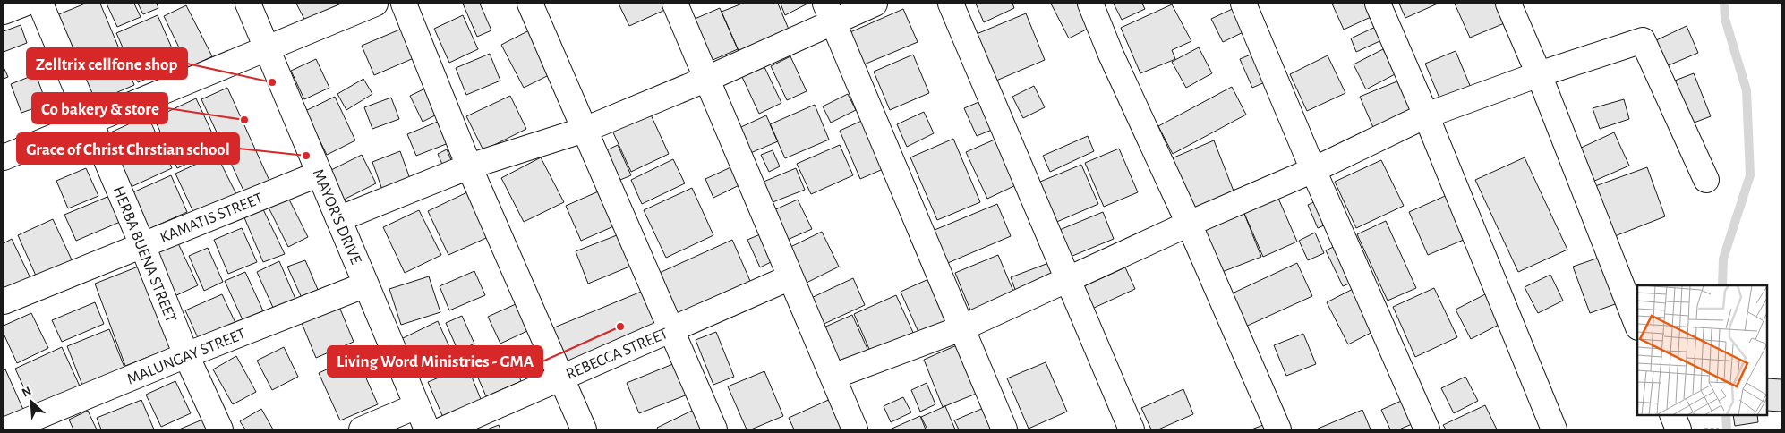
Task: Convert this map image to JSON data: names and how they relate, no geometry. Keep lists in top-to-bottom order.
{
  "streets": {
    "street": [
      "MAYOR'S DRIVE",
      "KAMATIS STREET",
      "HERBA BUENA STREET",
      "REBECCA STREET",
      "MALUNGAY STREET"
    ]
  },
  "crossings": [
    ["MAYOR'S DRIVE", "KAMATIS STREET"],
    ["MAYOR'S DRIVE", "MALUNGAY STREET"],
    ["KAMATIS STREET", "HERBA BUENA STREET"],
    ["HERBA BUENA STREET", "MALUNGAY STREET"]
  ],
  "places": [
    "Zelltrix cellfone shop",
    "Co bakery & store",
    "Grace of Christ Chrstian school",
    "Living Word Ministries - GMA"
  ],
  "north": "top left"
}
